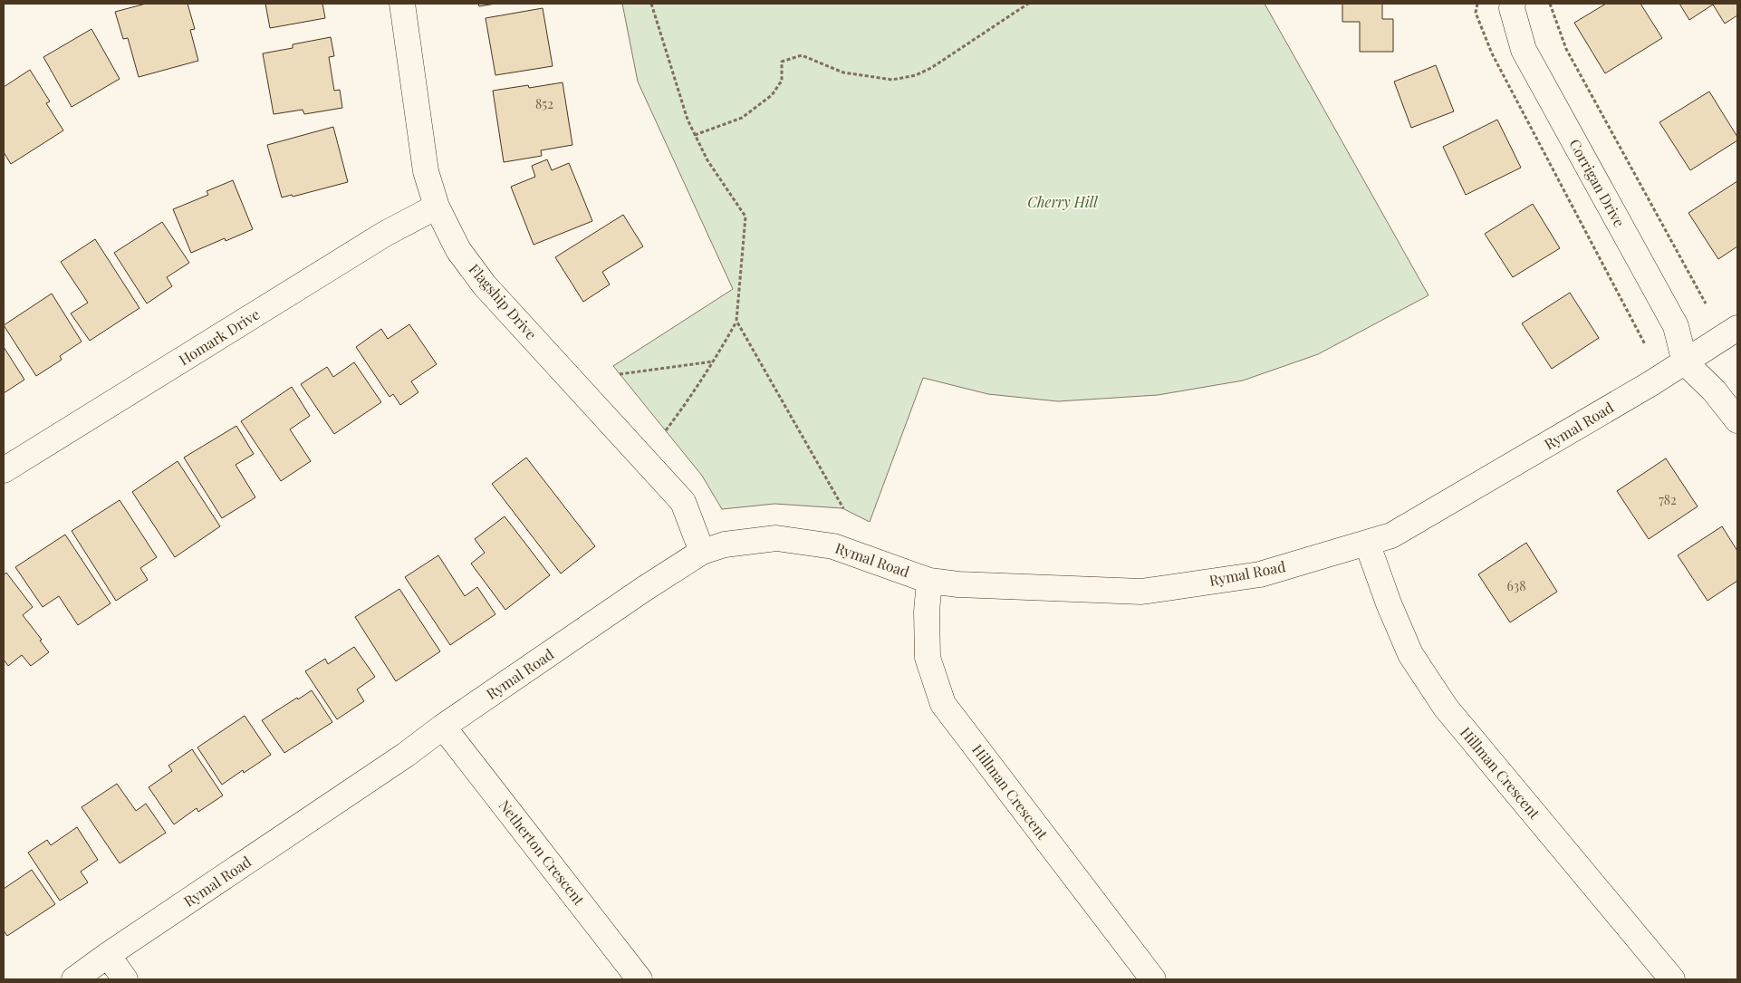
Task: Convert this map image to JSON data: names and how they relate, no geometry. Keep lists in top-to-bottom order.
{
  "streets": {
    "street": [
      "Corrigan Drive",
      "Flagship Drive",
      "Homark Drive",
      "Rymal Road",
      "Hillman Crescent",
      "Netherton Crescent"
    ]
  },
  "crossings": [
    ["Corrigan Drive", "Rymal Road"],
    ["Flagship Drive", "Homark Drive"],
    ["Flagship Drive", "Rymal Road"],
    ["Rymal Road", "Hillman Crescent"],
    ["Rymal Road", "Netherton Crescent"]
  ],
  "parks": ["Cherry Hill"],
  "house_numbers": ["852", "782", "638"]
}
